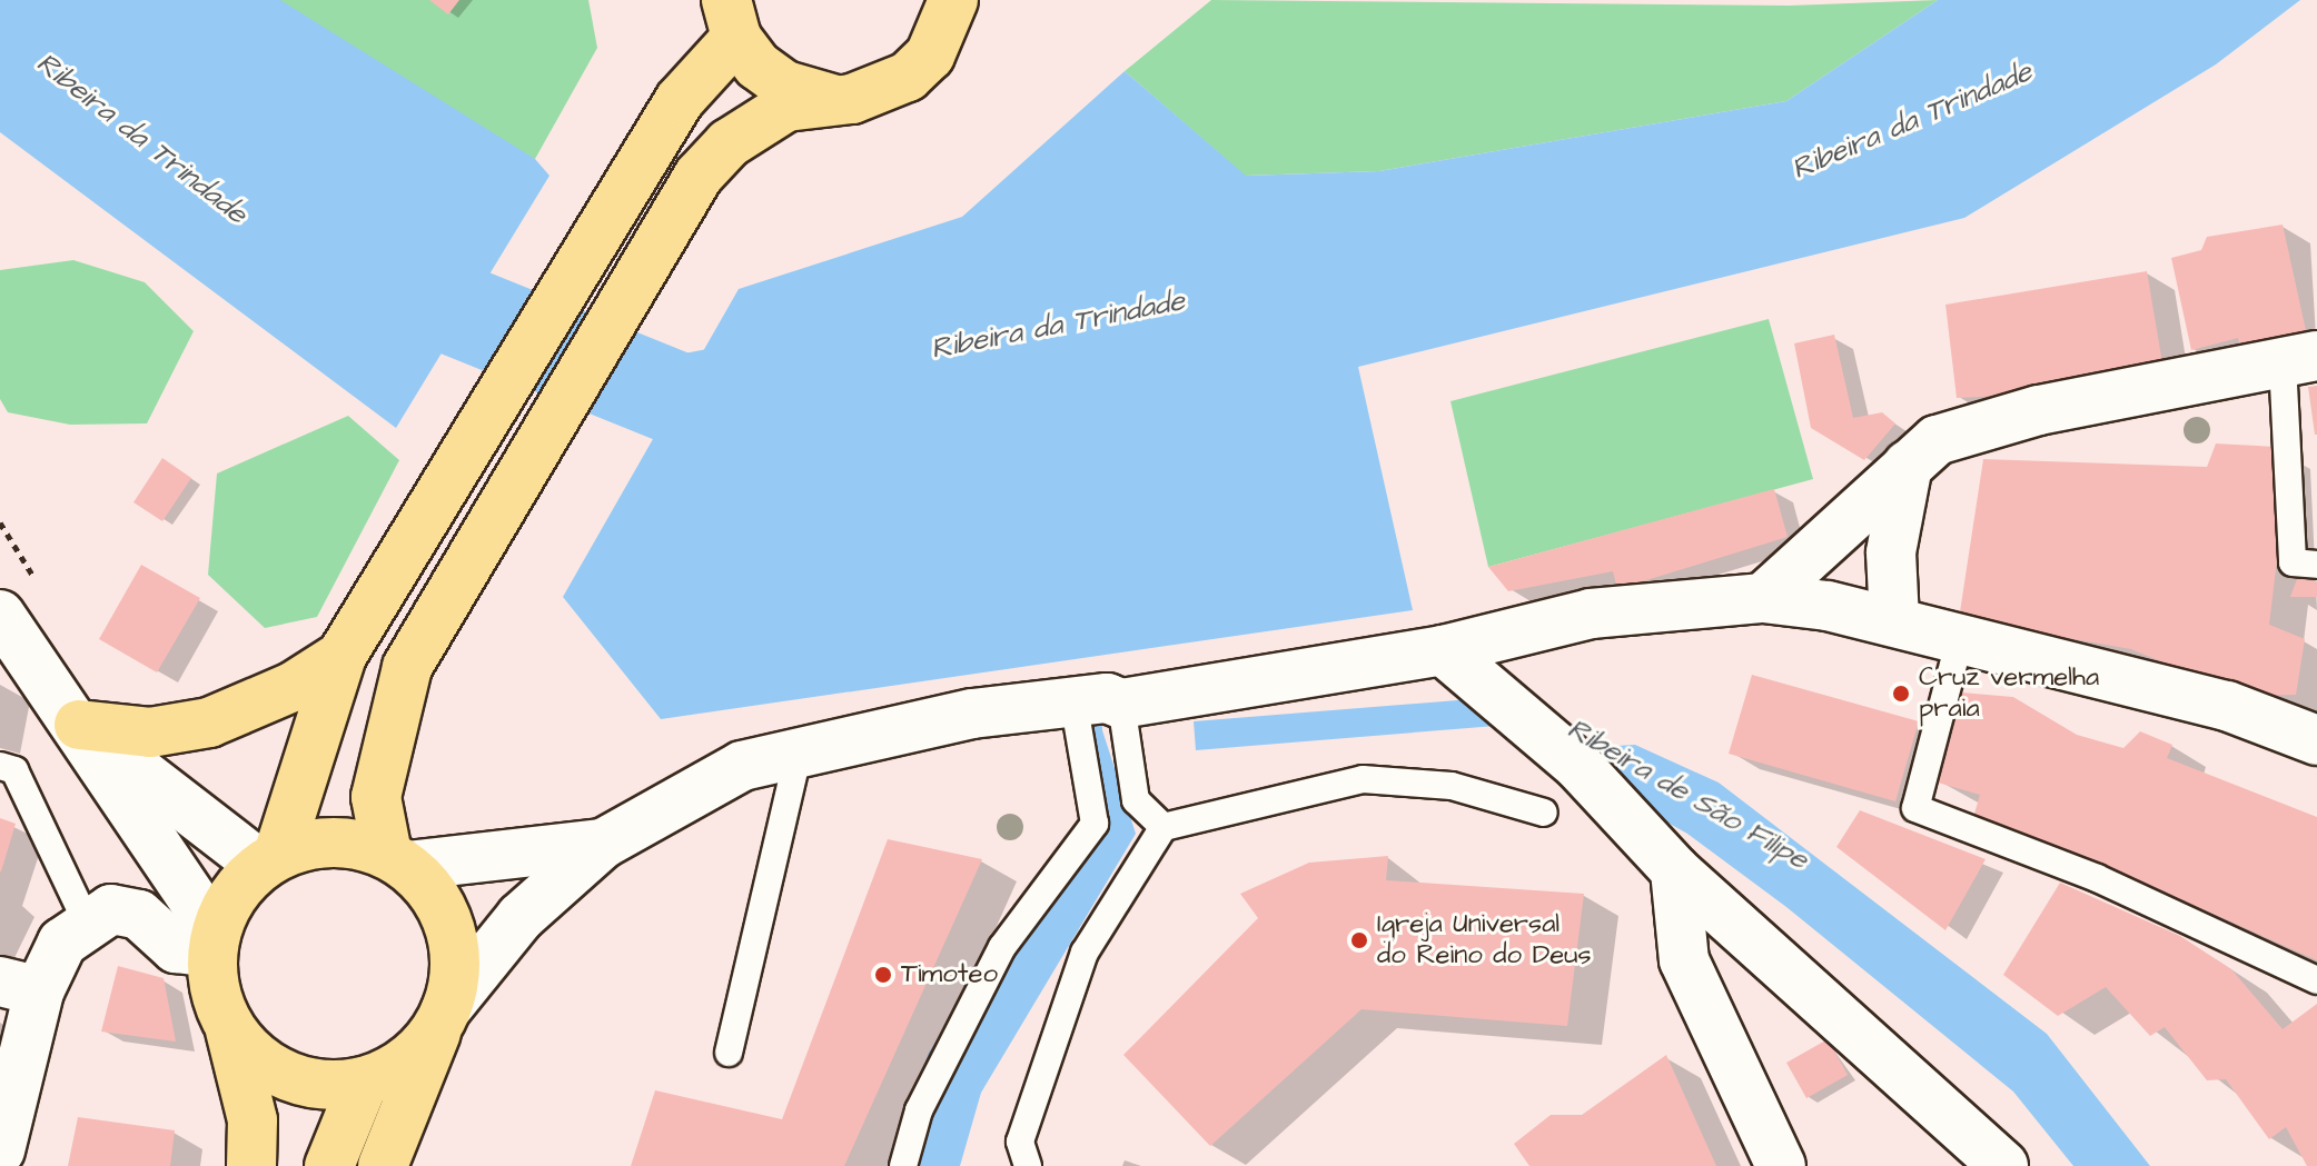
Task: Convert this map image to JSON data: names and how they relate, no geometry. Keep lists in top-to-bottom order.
{
  "water": ["Ribeira da Trindade", "Ribeira de São Filipe"],
  "places": ["Cruz vermelha praia", "Igreja Universal do Reino do Deus", "Timoteo"]
}
